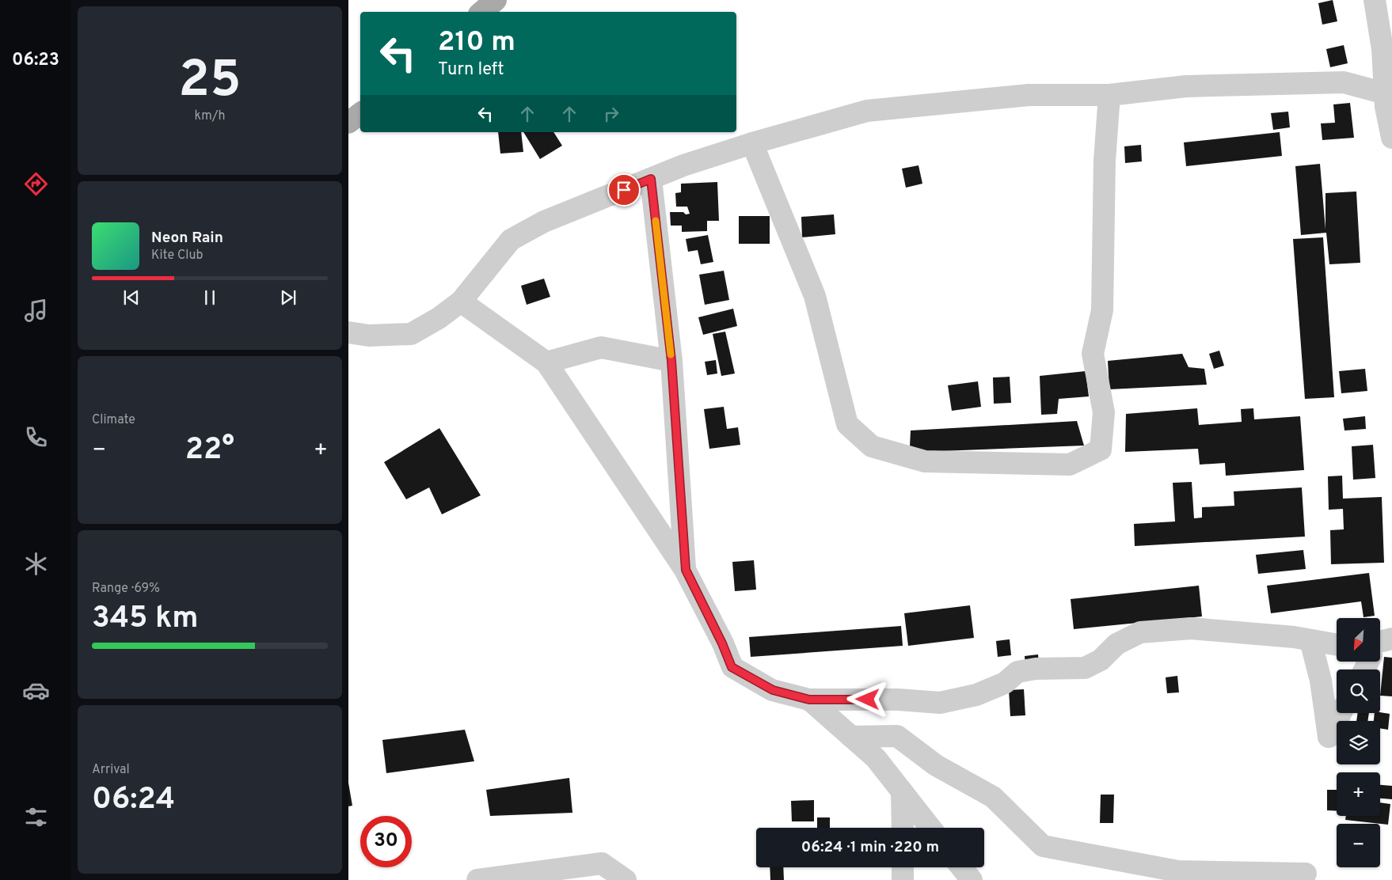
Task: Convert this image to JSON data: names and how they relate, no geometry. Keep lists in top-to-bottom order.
{
  "north": "bottom left",
  "page": {
    "tabs": "06:23",
    "tile": [
      ["25", "km/h"],
      "Climate",
      ["Range · 69%", "345 km"],
      ["Arrival", "06:24"]
    ],
    "turn": ["210 m", "Turn left"],
    "song": ["Neon Rain", "Kite Club"],
    "heat": ["−", "22°", "+"],
    "map_buttons": ["+", "−"],
    "limit": "30",
    "trip": "06:24 · 1 min · 220 m"
  }
}
